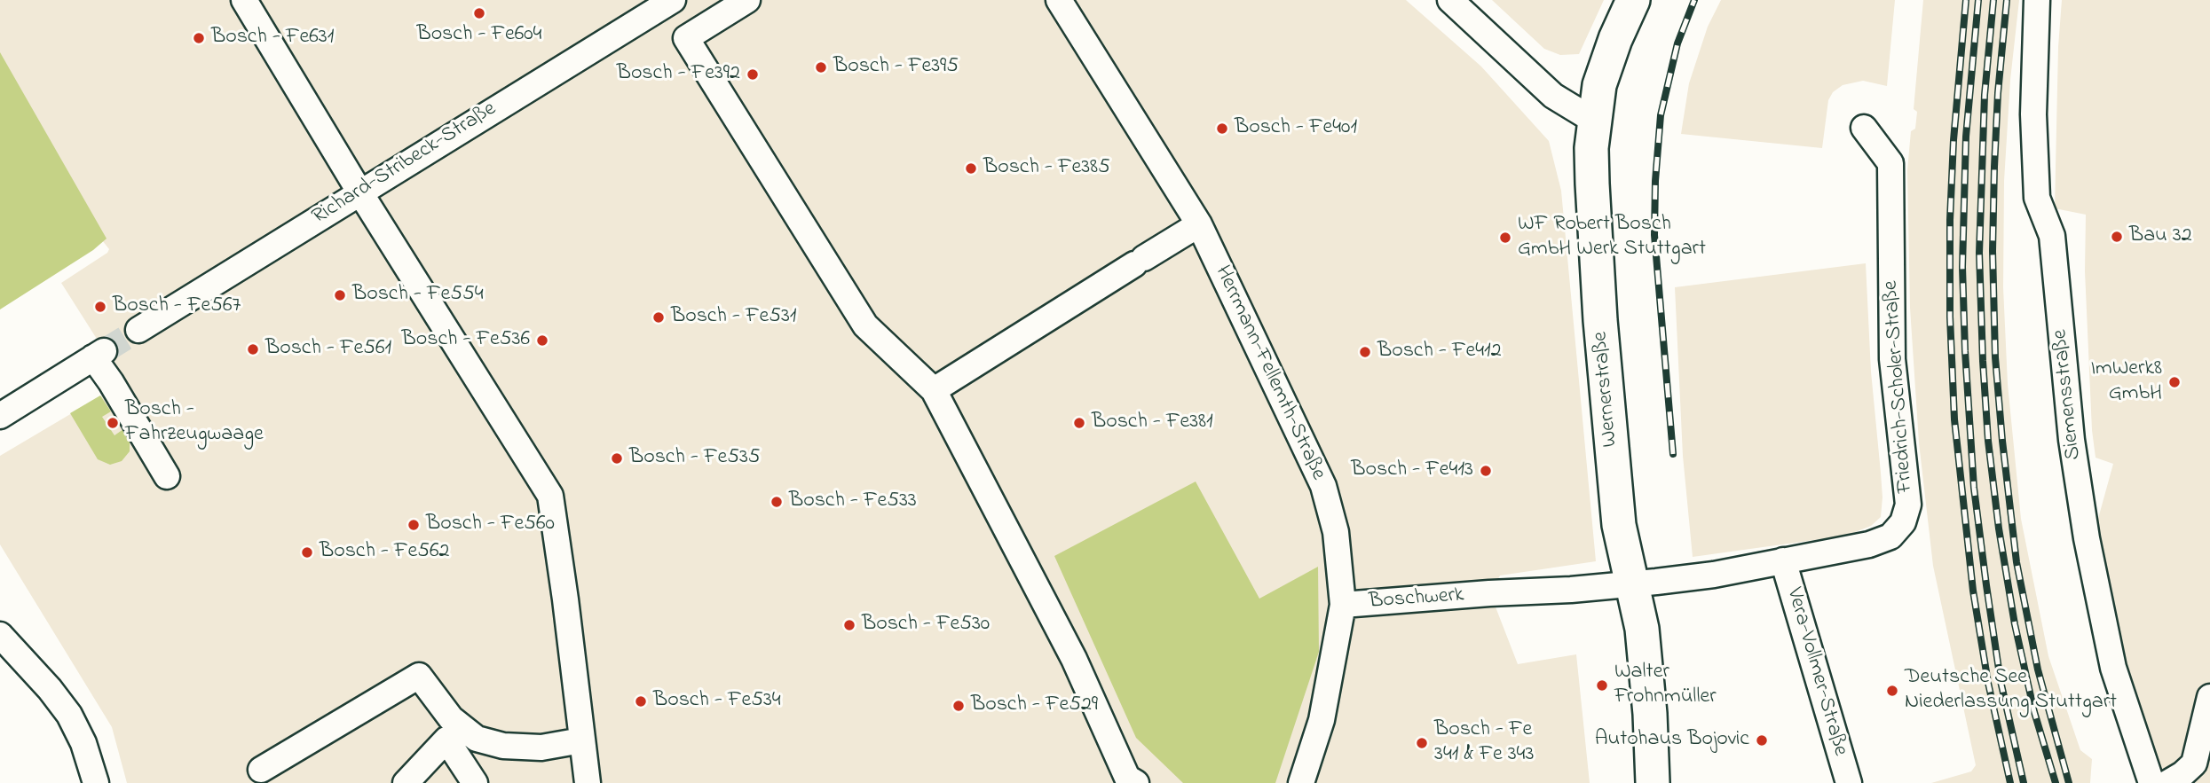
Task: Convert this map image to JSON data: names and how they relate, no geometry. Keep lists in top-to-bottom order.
{
  "streets": {
    "main road": ["Wernerstraße"],
    "street": [
      "Richard-Stribeck-Straße",
      "Herrmann-Fellemth-Straße",
      "Friedrich-Scholer-Straße",
      "Siemensstraße",
      "Boschwerk",
      "Vera-Vollmer-Straße"
    ]
  },
  "crossings": [
    ["Herrmann-Fellemth-Straße", "Boschwerk"],
    ["Friedrich-Scholer-Straße", "Wernerstraße"],
    ["Friedrich-Scholer-Straße", "Boschwerk"],
    ["Friedrich-Scholer-Straße", "Vera-Vollmer-Straße"],
    ["Wernerstraße", "Boschwerk"]
  ],
  "places": [
    "Bosch - Fe604",
    "Bosch - Fe631",
    "Bosch - Fe395",
    "Bosch - Fe392",
    "Bosch - Fe401",
    "Bosch - Fe385",
    "Bau 32",
    "WF Robert Bosch GmbH Werk Stuttgart",
    "Bosch - Fe554",
    "Bosch - Fe567",
    "Bosch - Fe531",
    "Bosch - Fe536",
    "Bosch - Fe561",
    "Bosch - Fe412",
    "ImWerk8 GmbH",
    "Bosch - Fahrzeugwaage",
    "Bosch - Fe381",
    "Bosch - Fe535",
    "Bosch - Fe413",
    "Bosch - Fe533",
    "Bosch - Fe560",
    "Bosch - Fe562",
    "Bosch - Fe530",
    "Walter Frohnmüller",
    "Deutsche See Niederlassung Stuttgart",
    "Bosch - Fe534",
    "Bosch - Fe529",
    "Autohaus Bojovic",
    "Bosch - Fe 341 & Fe 343"
  ]
}
